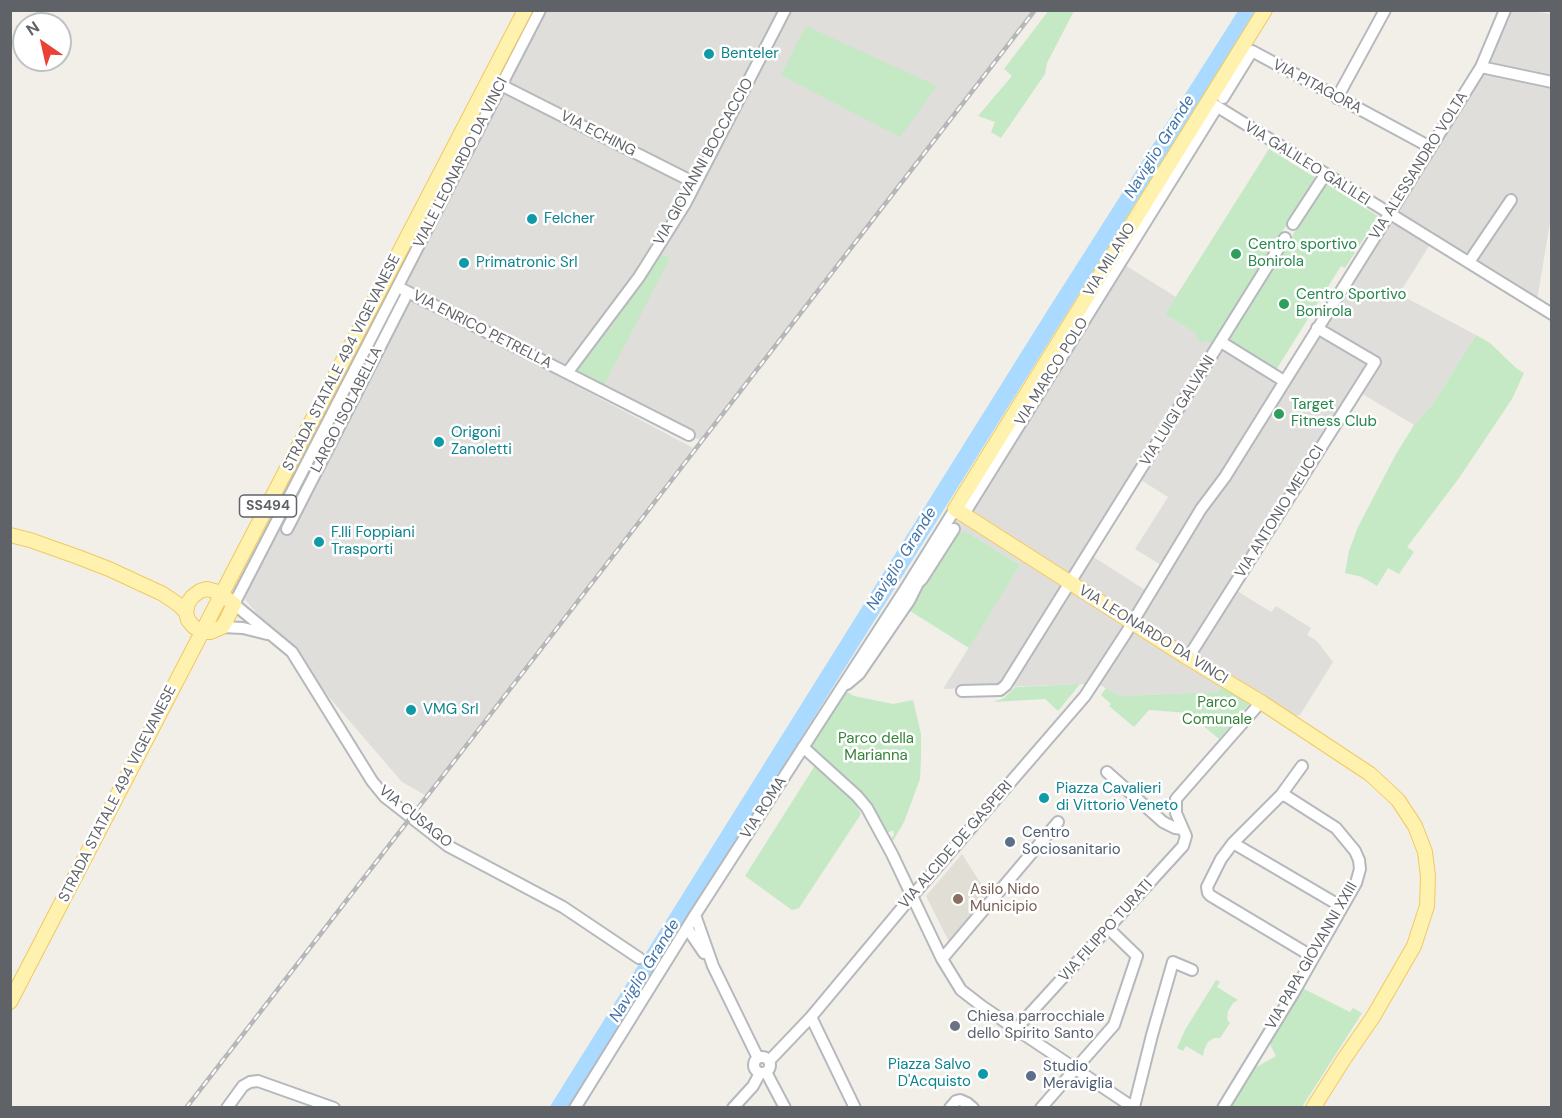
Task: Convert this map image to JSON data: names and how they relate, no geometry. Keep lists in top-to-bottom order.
{
  "streets": {
    "main road": [
      "VIA MILANO",
      "STRADA STATALE 494 VIGEVANESE",
      "SS494",
      "VIA LEONARDO DA VINCI"
    ],
    "street": [
      "VIA PITAGORA",
      "VIA ECHING",
      "VIA GIOVANNI BOCCACCIO",
      "VIALE LEONARDO DA VINCI",
      "VIA GALILEO GALILEI",
      "VIA ALESSANDRO VOLTA",
      "VIA ENRICO PETRELLA",
      "LARGO ISOLABELLA",
      "VIA LUIGI GALVANI",
      "VIA ANTONIO MEUCCI",
      "VIA ROMA",
      "VIA CUSAGO",
      "VIA ALCIDE DE GASPERI",
      "VIA FILIPPO TURATI",
      "VIA PAPA GIOVANNI XXIII"
    ]
  },
  "crossings": [
    ["VIA PITAGORA", "VIA GALILEO GALILEI"],
    ["VIA PITAGORA", "VIA ALESSANDRO VOLTA"],
    ["VIA PITAGORA", "VIA MILANO"],
    ["VIA ECHING", "VIA GIOVANNI BOCCACCIO"],
    ["VIA ECHING", "VIALE LEONARDO DA VINCI"],
    ["VIA GIOVANNI BOCCACCIO", "VIA ENRICO PETRELLA"],
    ["VIALE LEONARDO DA VINCI", "VIA ENRICO PETRELLA"],
    ["VIALE LEONARDO DA VINCI", "LARGO ISOLABELLA"],
    ["VIALE LEONARDO DA VINCI", "VIA CUSAGO"],
    ["VIA GALILEO GALILEI", "VIA ALESSANDRO VOLTA"],
    ["VIA GALILEO GALILEI", "VIA MILANO"],
    ["VIA ALESSANDRO VOLTA", "VIA ANTONIO MEUCCI"],
    ["VIA ALESSANDRO VOLTA", "VIA LEONARDO DA VINCI"],
    ["VIA ALESSANDRO VOLTA", "VIA ALCIDE DE GASPERI"],
    ["VIA MILANO", "VIA LEONARDO DA VINCI"],
    ["VIA ENRICO PETRELLA", "LARGO ISOLABELLA"],
    ["VIA LUIGI GALVANI", "VIA LEONARDO DA VINCI"],
    ["VIA ANTONIO MEUCCI", "VIA LEONARDO DA VINCI"],
    ["VIA LEONARDO DA VINCI", "VIA ALCIDE DE GASPERI"]
  ],
  "water": ["Naviglio Grande"],
  "parks": ["Parco Comunale", "Parco della Marianna"],
  "places": [
    "Benteler",
    "Felcher",
    "Centro sportivo Bonirola",
    "Primatronic Srl",
    "Centro Sportivo Bonirola",
    "Target Fitness Club",
    "Origoni Zanoletti",
    "F.lli Foppiani Trasporti",
    "VMG Srl",
    "Piazza Cavalieri di Vittorio Veneto",
    "Centro Sociosanitario",
    "Asilo Nido Municipio",
    "Chiesa parrocchiale dello Spirito Santo",
    "Piazza Salvo D'Acquisto",
    "Studio Meraviglia"
  ],
  "north": "top left"
}
